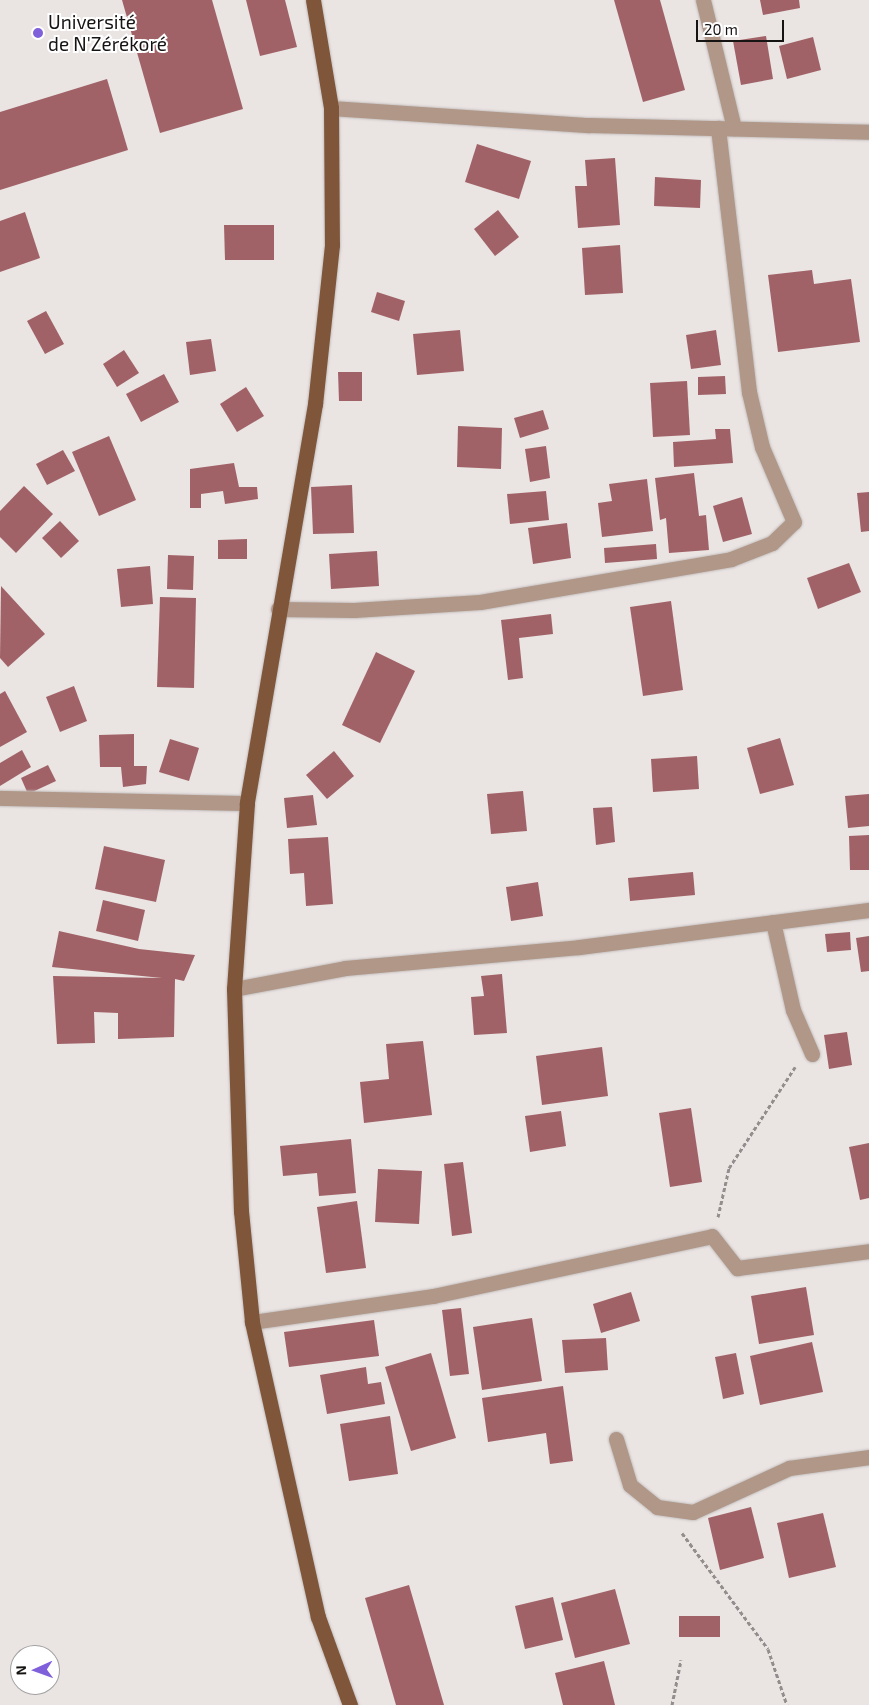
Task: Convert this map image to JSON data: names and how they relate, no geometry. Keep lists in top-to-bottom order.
{
  "places": ["Université de N'Zérékoré"],
  "scale_bar": "20 m",
  "north": "left"
}
